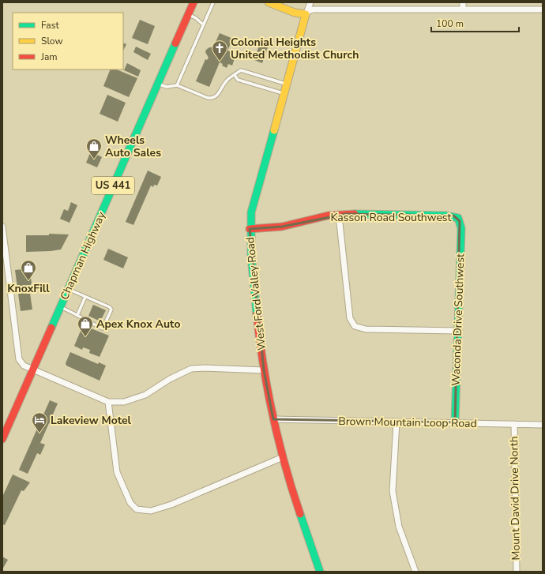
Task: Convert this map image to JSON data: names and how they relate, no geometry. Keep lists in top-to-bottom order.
{
  "streets": {
    "main road": [
      "US 441",
      "Kasson Road Southwest",
      "Chapman Highway",
      "West Ford Valley Road",
      "Waconda Drive Southwest"
    ],
    "street": ["Brown Mountain Loop Road", "Mount David Drive North"]
  },
  "crossings": [
    ["Kasson Road Southwest", "West Ford Valley Road"],
    ["Kasson Road Southwest", "Waconda Drive Southwest"],
    ["West Ford Valley Road", "Brown Mountain Loop Road"],
    ["Waconda Drive Southwest", "Brown Mountain Loop Road"],
    ["Brown Mountain Loop Road", "Mount David Drive North"]
  ],
  "places": {
    "church": ["Colonial Heights United Methodist Church"],
    "shop": ["Wheels Auto Sales", "KnoxFill", "Apex Knox Auto"],
    "hotel": ["Lakeview Motel"]
  },
  "legend": ["Fast", "Slow", "Jam"],
  "scale_bar": "100 m"
}
